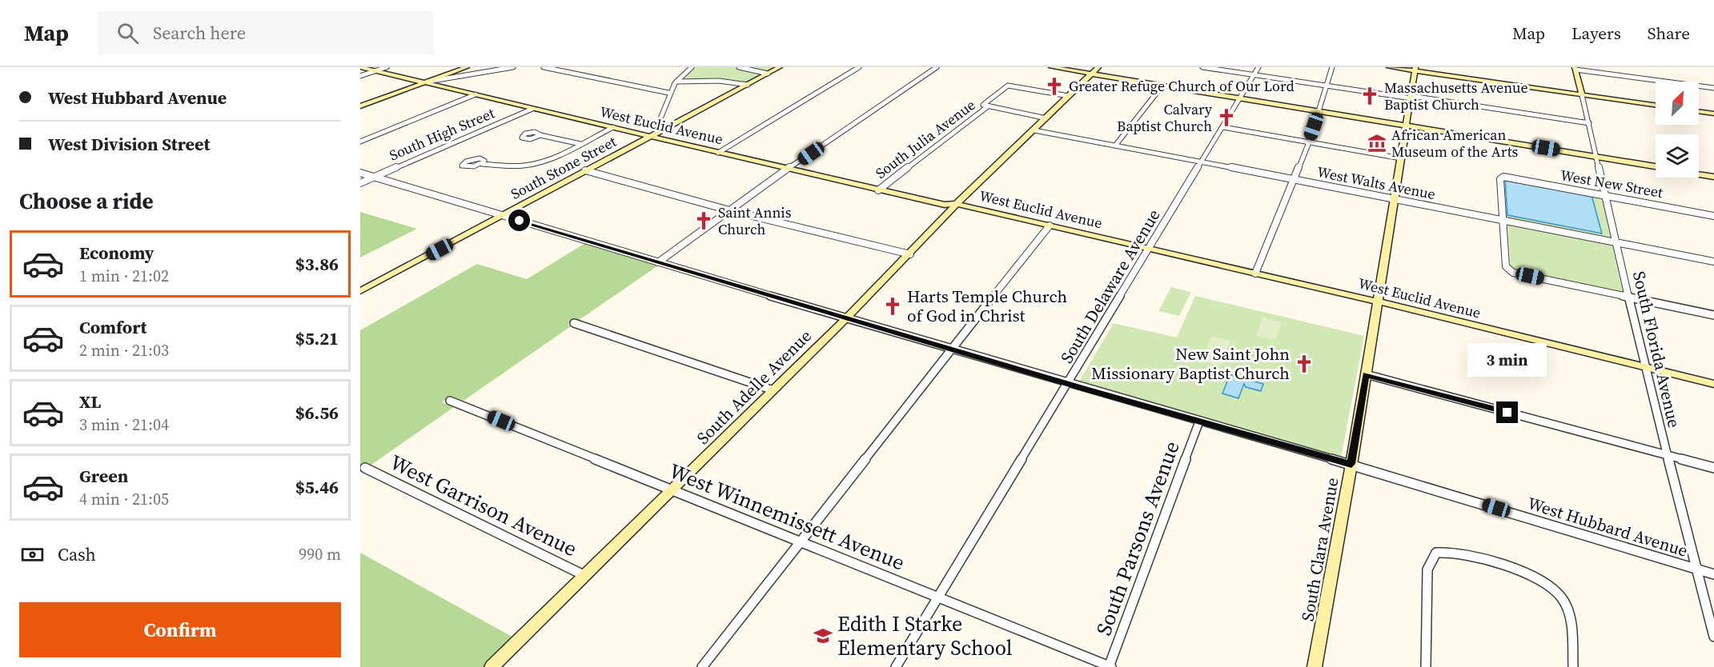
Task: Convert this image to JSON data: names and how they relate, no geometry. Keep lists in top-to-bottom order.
{
  "streets": {
    "street": [
      "West Euclid Avenue",
      "South High Street",
      "South Julia Avenue",
      "South Stone Street",
      "West Walts Avenue",
      "West New Street",
      "South Delaware Avenue",
      "South Florida Avenue",
      "South Adelle Avenue",
      "West Garrison Avenue",
      "West Winnemissett Avenue",
      "West Hubbard Avenue",
      "South Parsons Avenue",
      "South Clara Avenue"
    ]
  },
  "crossings": [
    ["West Euclid Avenue", "South High Street"],
    ["West Euclid Avenue", "South Julia Avenue"],
    ["West Euclid Avenue", "South Stone Street"],
    ["West Euclid Avenue", "South Delaware Avenue"],
    ["West Euclid Avenue", "South Florida Avenue"],
    ["West Euclid Avenue", "South Adelle Avenue"],
    ["West Euclid Avenue", "South Clara Avenue"],
    ["South High Street", "West Hubbard Avenue"],
    ["South Stone Street", "West Hubbard Avenue"],
    ["West Walts Avenue", "West New Street"],
    ["West Walts Avenue", "South Delaware Avenue"],
    ["West Walts Avenue", "South Florida Avenue"],
    ["West Walts Avenue", "South Adelle Avenue"],
    ["West Walts Avenue", "South Clara Avenue"],
    ["West New Street", "South Florida Avenue"],
    ["South Delaware Avenue", "West Winnemissett Avenue"],
    ["South Delaware Avenue", "West Hubbard Avenue"],
    ["South Florida Avenue", "West Hubbard Avenue"],
    ["South Adelle Avenue", "West Garrison Avenue"],
    ["South Adelle Avenue", "West Winnemissett Avenue"],
    ["South Adelle Avenue", "West Hubbard Avenue"],
    ["West Winnemissett Avenue", "South Parsons Avenue"],
    ["West Hubbard Avenue", "South Parsons Avenue"],
    ["West Hubbard Avenue", "South Clara Avenue"]
  ],
  "places": {
    "church": [
      "Greater Refuge Church of Our Lord",
      "Massachusetts Avenue Baptist Church",
      "Calvary Baptist Church",
      "Saint Annis Church",
      "Harts Temple Church of God in Christ",
      "New Saint John Missionary Baptist Church"
    ],
    "museum": ["African American Museum of the Arts"],
    "school or university": ["Edith I Starke Elementary School"]
  },
  "north": "top right",
  "page": {
    "header": "Map",
    "search": "Search here",
    "nav": ["Map", "Layers", "Share"],
    "banner": ["West Hubbard Avenue", "West Division Street"],
    "heading": "Choose a ride",
    "list": [
      {
        "name": "Economy",
        "note": "1 min · 21:02",
        "value": "$3.86"
      },
      {
        "name": "Comfort",
        "note": "2 min · 21:03",
        "value": "$5.21"
      },
      {
        "name": "XL",
        "note": "3 min · 21:04",
        "value": "$6.56"
      },
      {
        "name": "Green",
        "note": "4 min · 21:05",
        "value": "$5.46"
      }
    ],
    "bubble": "3 min",
    "pay": ["Cash", "990 m"],
    "buttons": "Confirm"
  }
}
